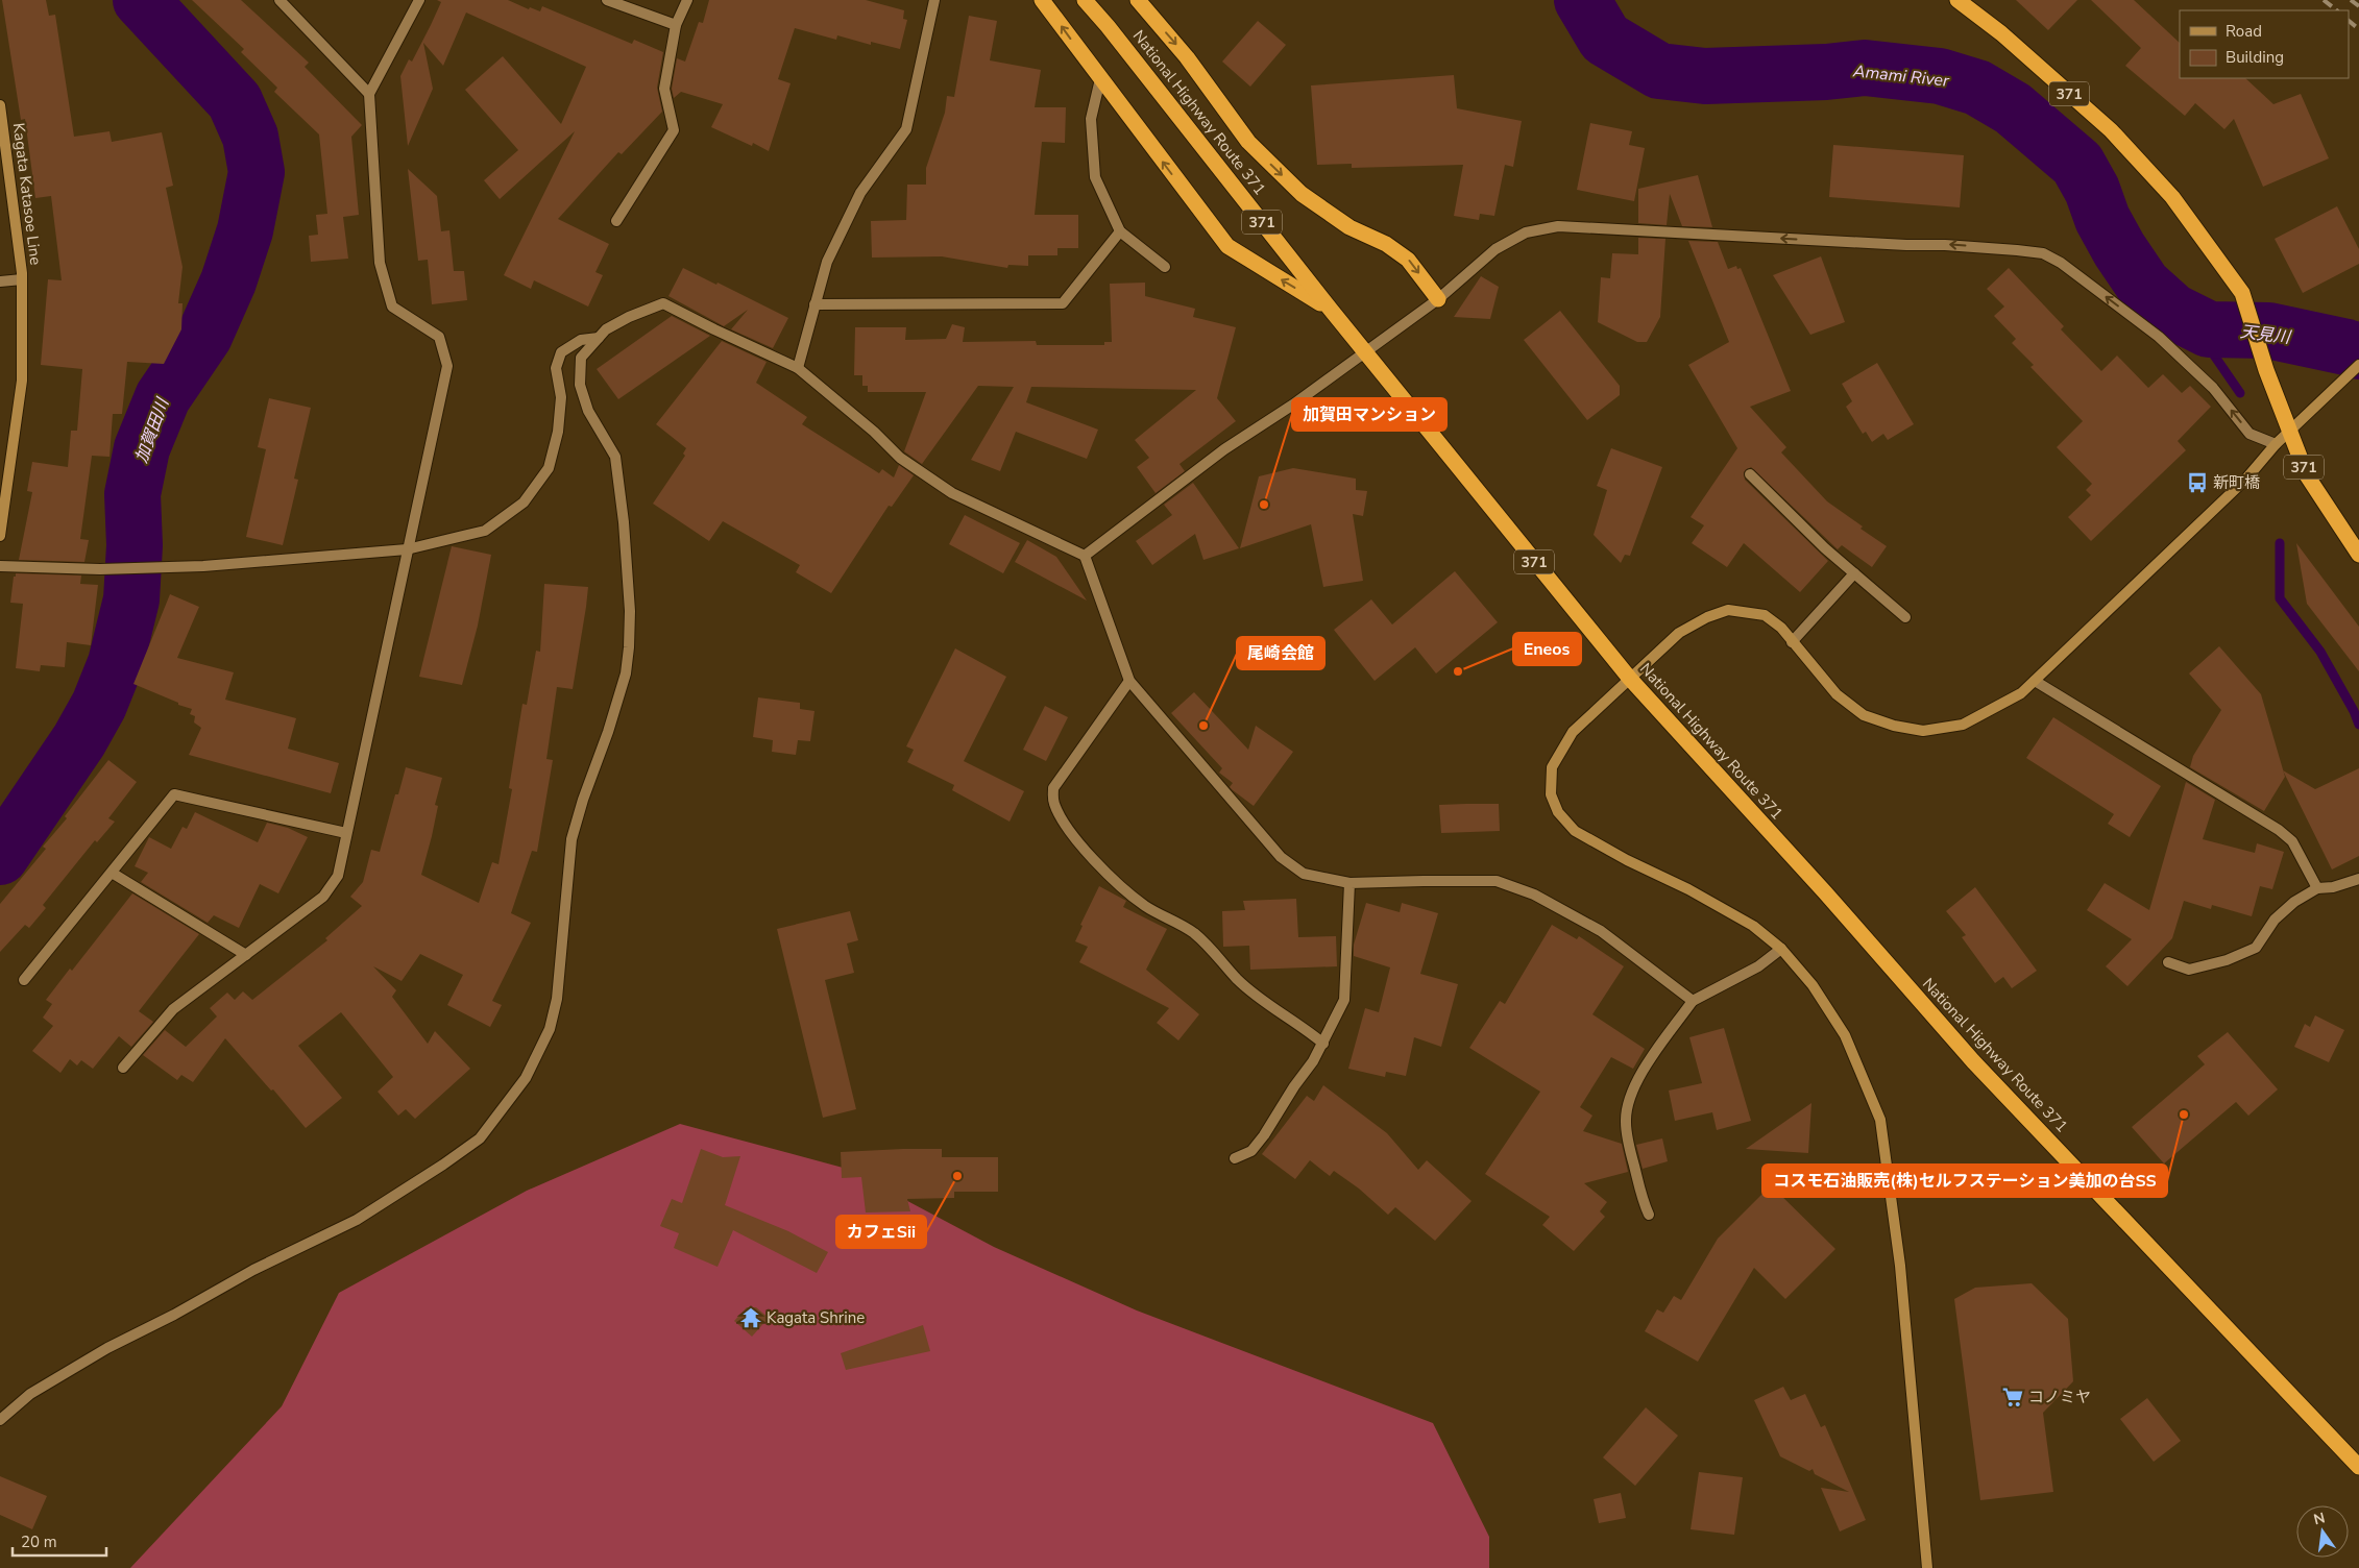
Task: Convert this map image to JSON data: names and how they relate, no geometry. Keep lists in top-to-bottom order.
{
  "streets": {
    "highway": ["371", "National Highway Route 371"],
    "street": ["Kagata Katasoe Line"]
  },
  "crossings": [
    ["371", "National Highway Route 371"]
  ],
  "water": ["Amami River", "天見川", "加賀田川"],
  "places": {
    "bus stop": ["新町橋"],
    "other": [
      "加賀田マンション",
      "Eneos",
      "尾崎会館",
      "コスモ石油販売(株)セルフステーション美加の台SS",
      "カフェSii"
    ],
    "temple": ["Kagata Shrine"],
    "supermarket": ["コノミヤ"]
  },
  "legend": ["Road", "Building"],
  "scale_bar": "20 m",
  "north": "top"
}
